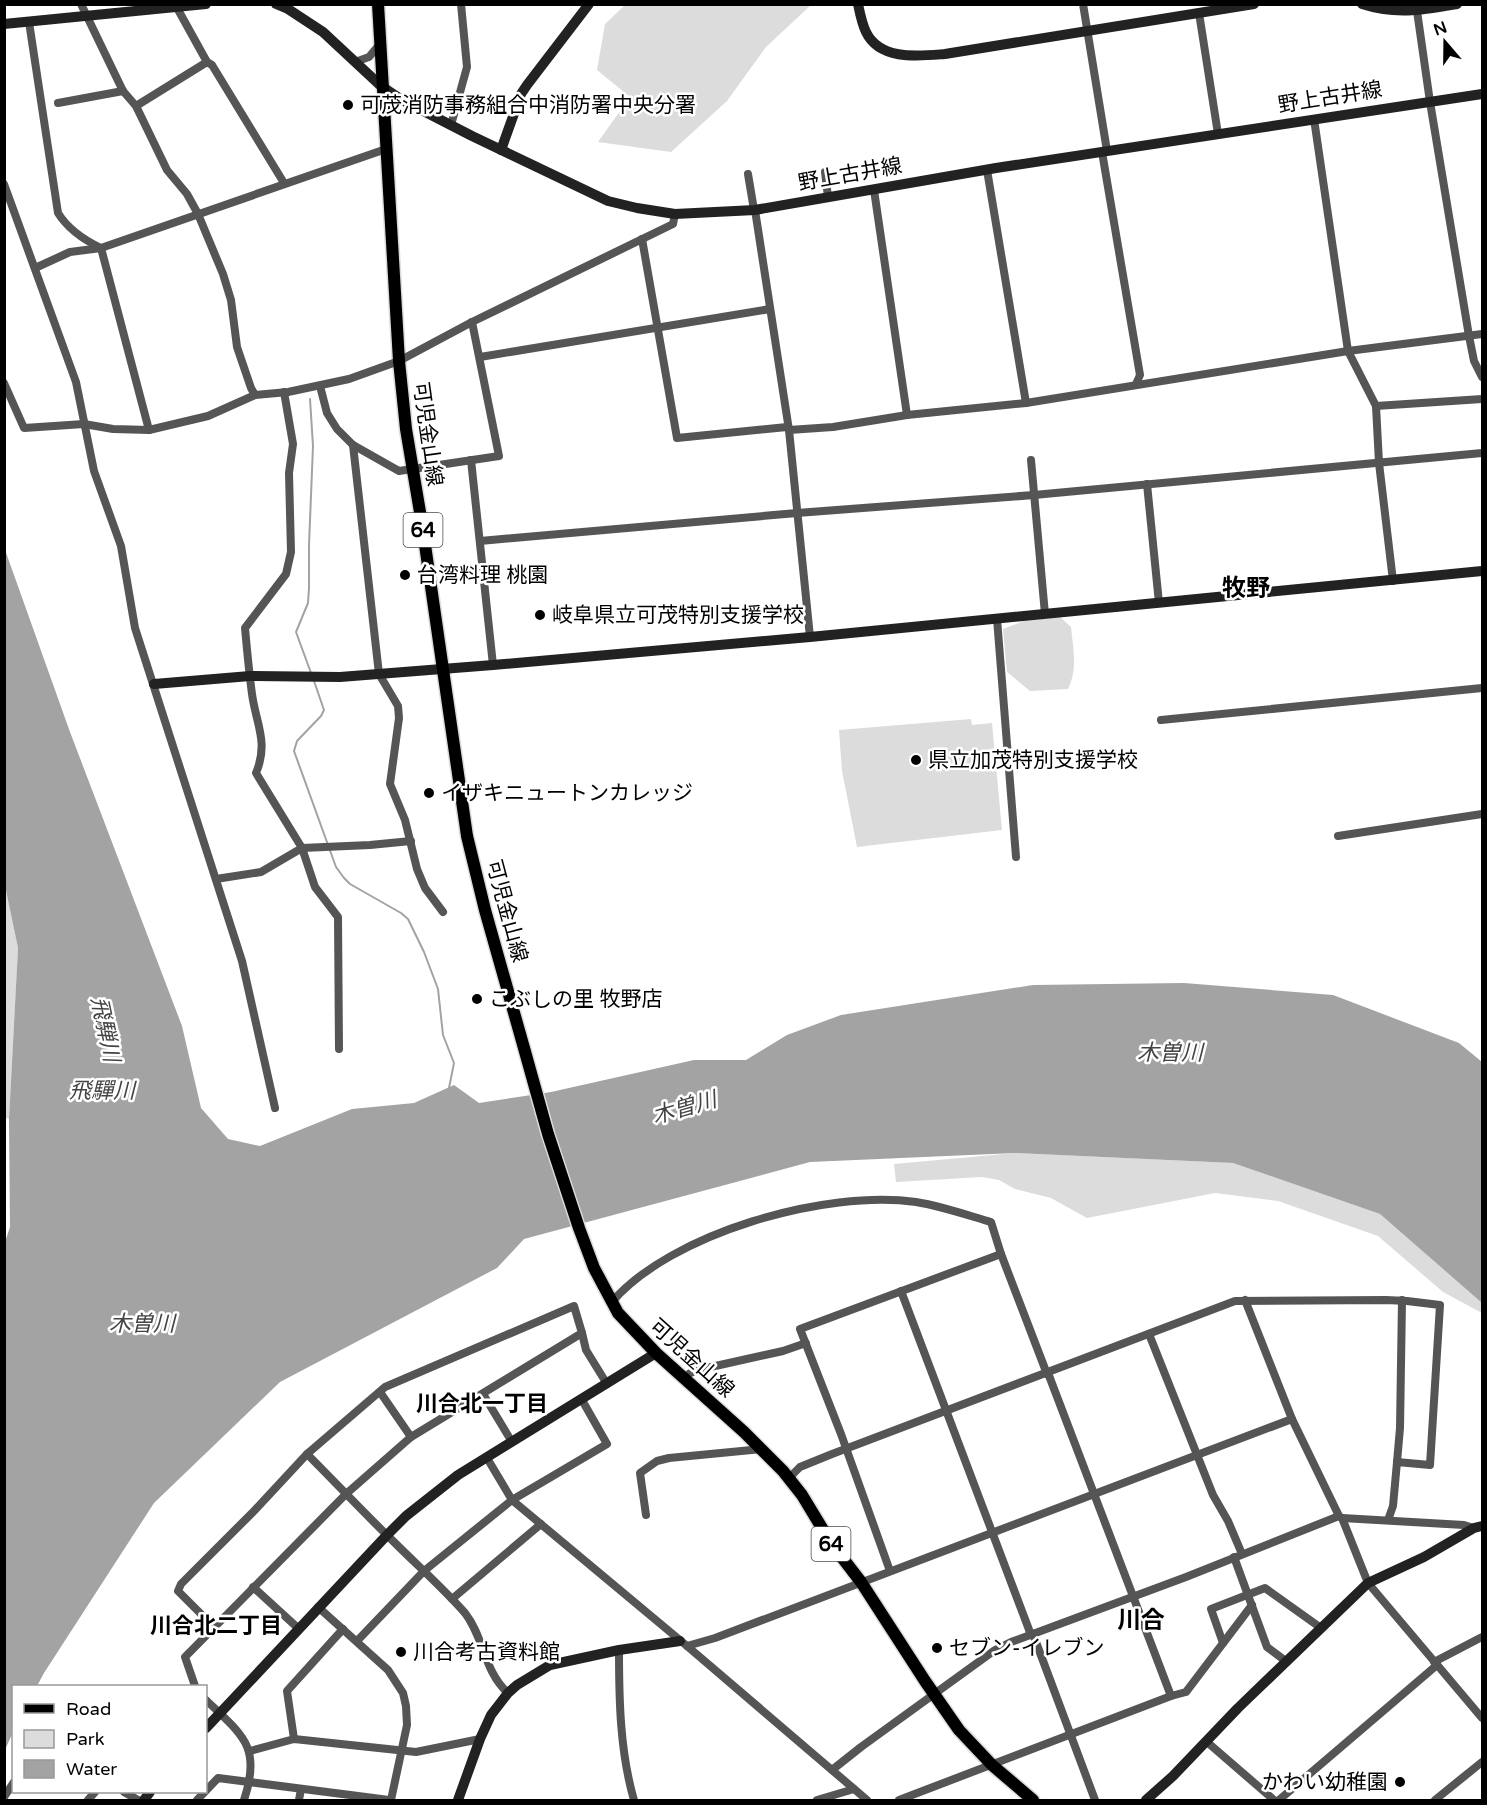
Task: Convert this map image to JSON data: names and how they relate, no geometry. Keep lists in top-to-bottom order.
{
  "streets": {
    "main road": ["可児金山線", "64"],
    "street": ["野上古井線"]
  },
  "crossings": [
    ["野上古井線", "可児金山線"]
  ],
  "districts": [
    "牧野",
    "川合北一丁目",
    "川合",
    "川合北二丁目"
  ],
  "water": ["飛騨川", "木曽川", "飛驒川"],
  "places": [
    "可茂消防事務組合中消防署中央分署",
    "台湾料理 桃園",
    "岐阜県立可茂特別支援学校",
    "県立加茂特別支援学校",
    "イザキニュートンカレッジ",
    "こぶしの里 牧野店",
    "セブン-イレブン",
    "川合考古資料館",
    "かわい幼稚園"
  ],
  "legend": ["Road", "Park", "Water"],
  "north": "top"
}
